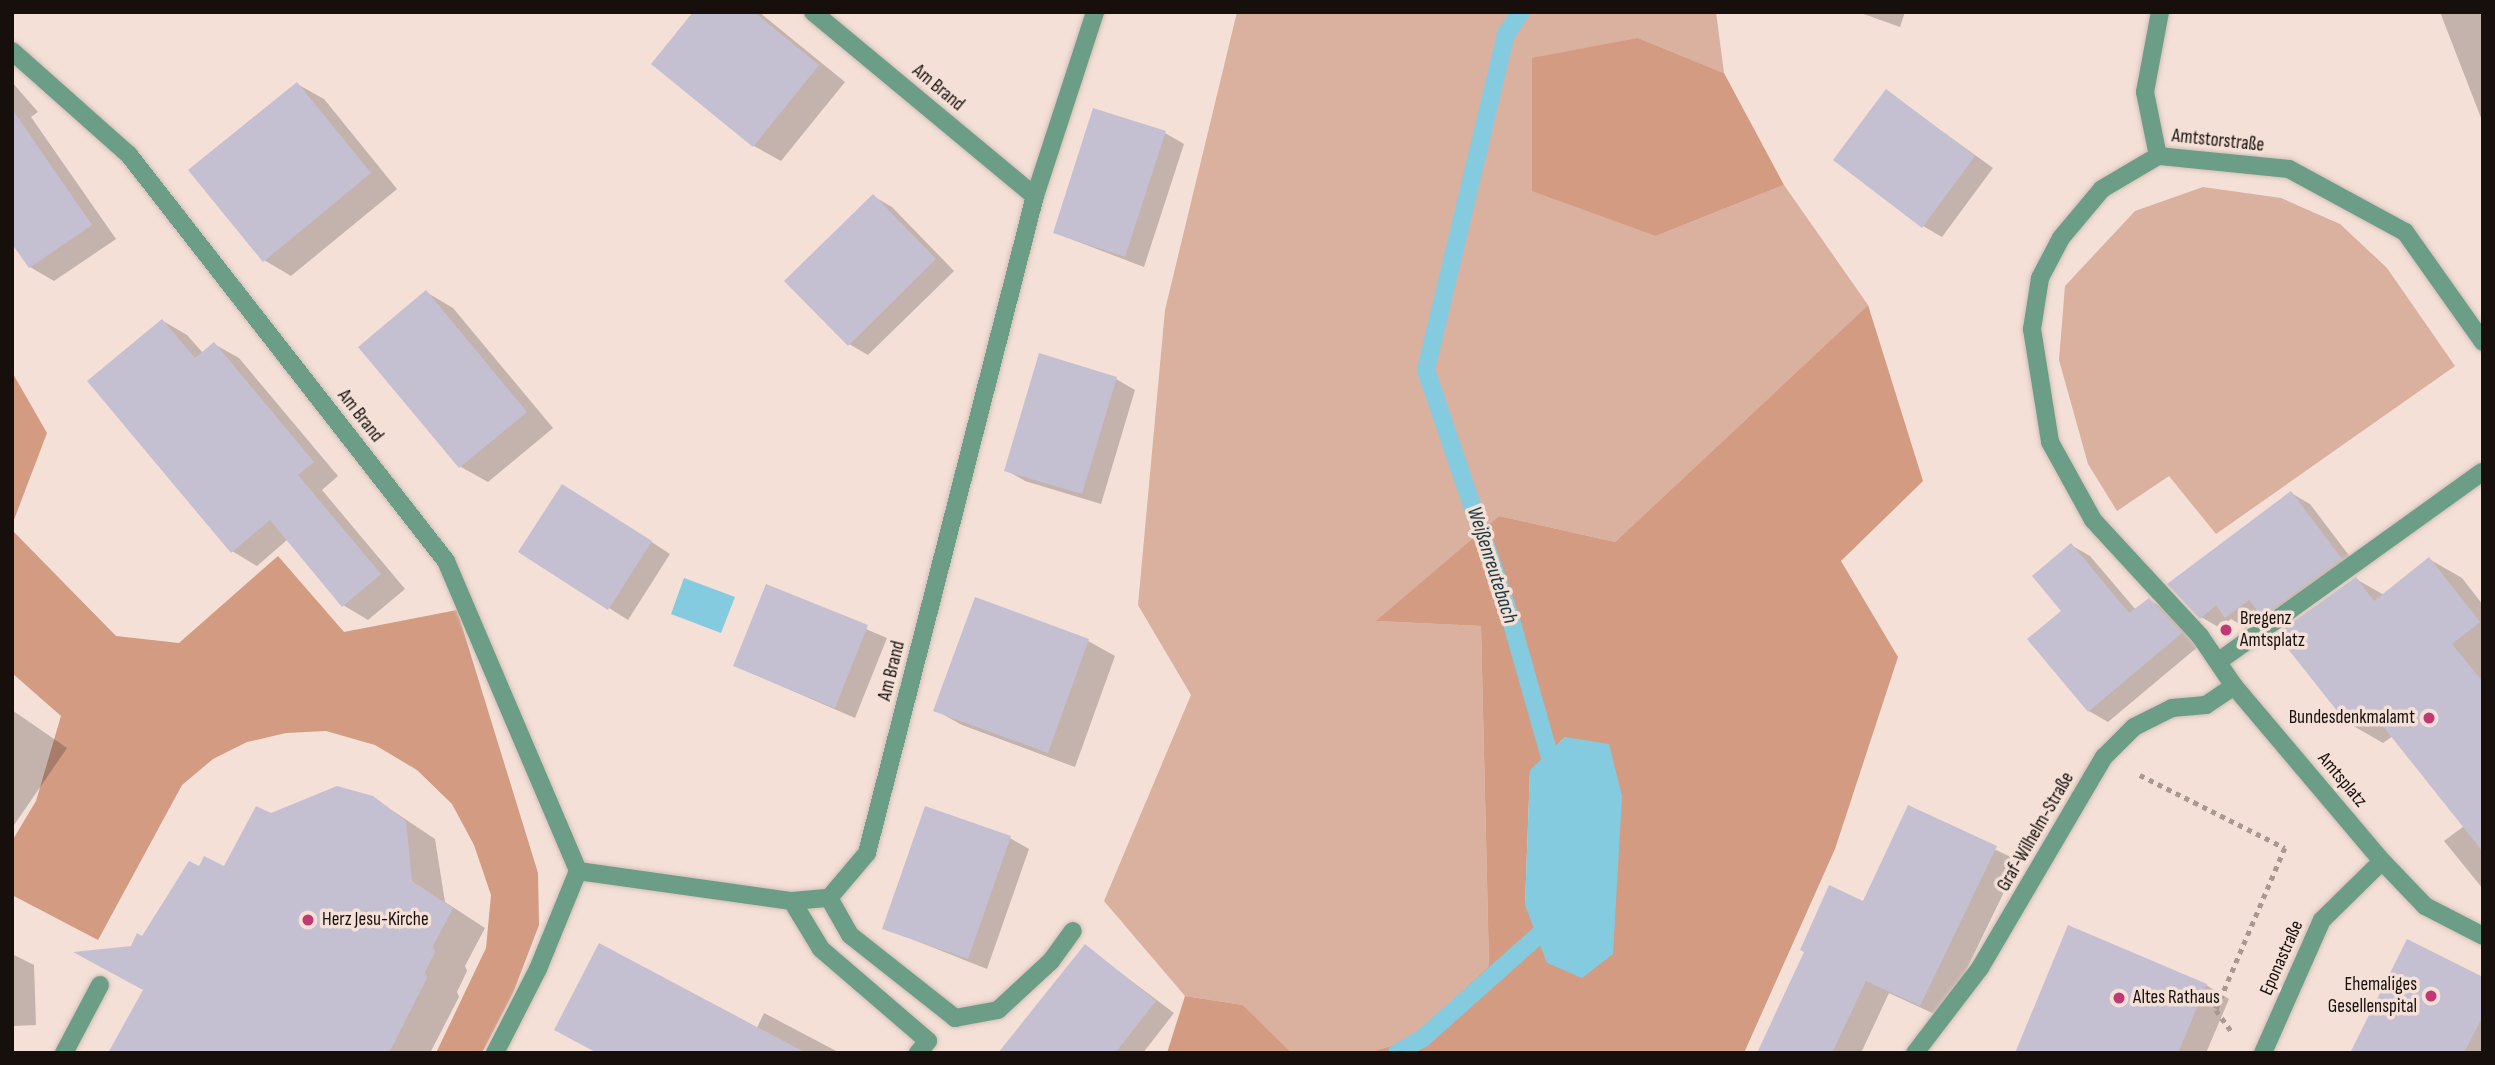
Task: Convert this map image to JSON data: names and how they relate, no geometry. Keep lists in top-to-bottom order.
{
  "streets": {
    "street": [
      "Am Brand",
      "Amtstorstraße",
      "Amtsplatz",
      "Graf-Wilhelm-Straße",
      "Eponastraße"
    ]
  },
  "crossings": [
    ["Amtstorstraße", "Amtsplatz"],
    ["Amtsplatz", "Graf-Wilhelm-Straße"],
    ["Amtsplatz", "Eponastraße"]
  ],
  "water": ["Weißenreutebach"],
  "places": [
    "Bregenz Amtsplatz",
    "Bundesdenkmalamt",
    "Herz Jesu-Kirche",
    "Ehemaliges Gesellenspital",
    "Altes Rathaus"
  ]
}
